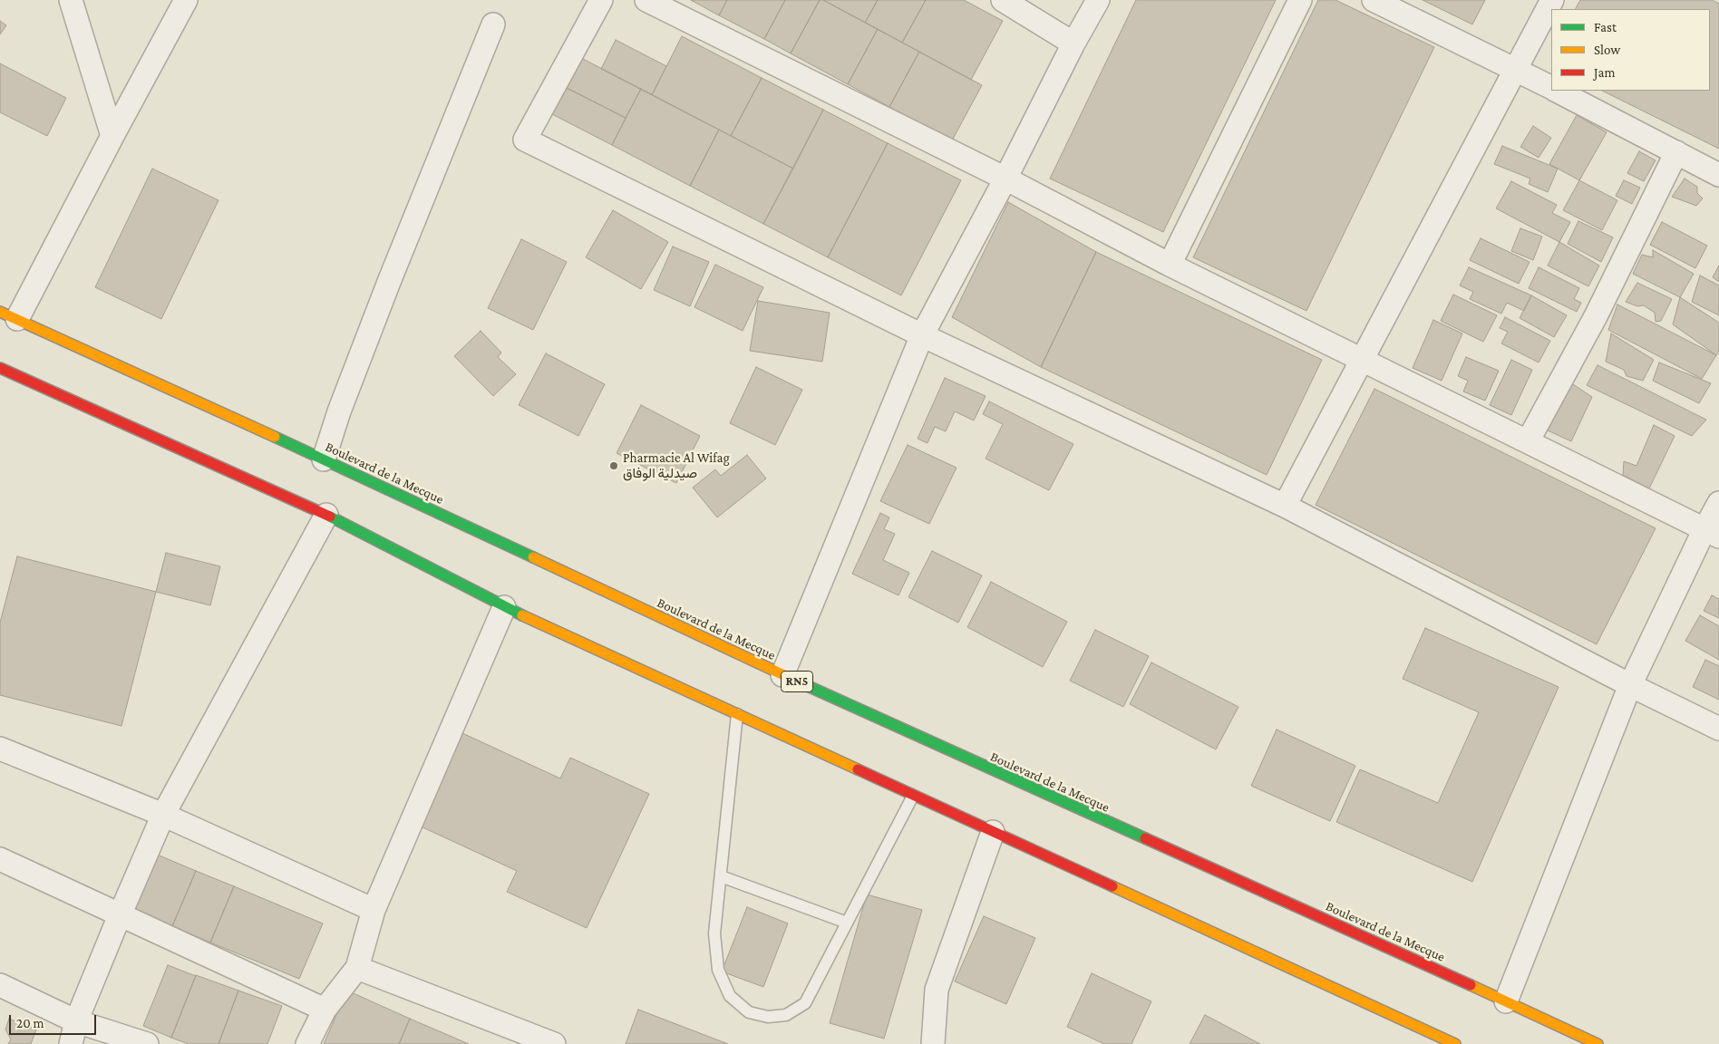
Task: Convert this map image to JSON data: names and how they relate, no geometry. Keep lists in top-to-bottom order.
{
  "streets": {
    "main road": ["Boulevard de la Mecque", "RN5"]
  },
  "places": ["Pharmacie Al Wifag صيدلية الوفاق"],
  "legend": ["Fast", "Slow", "Jam"],
  "scale_bar": "20 m"
}
